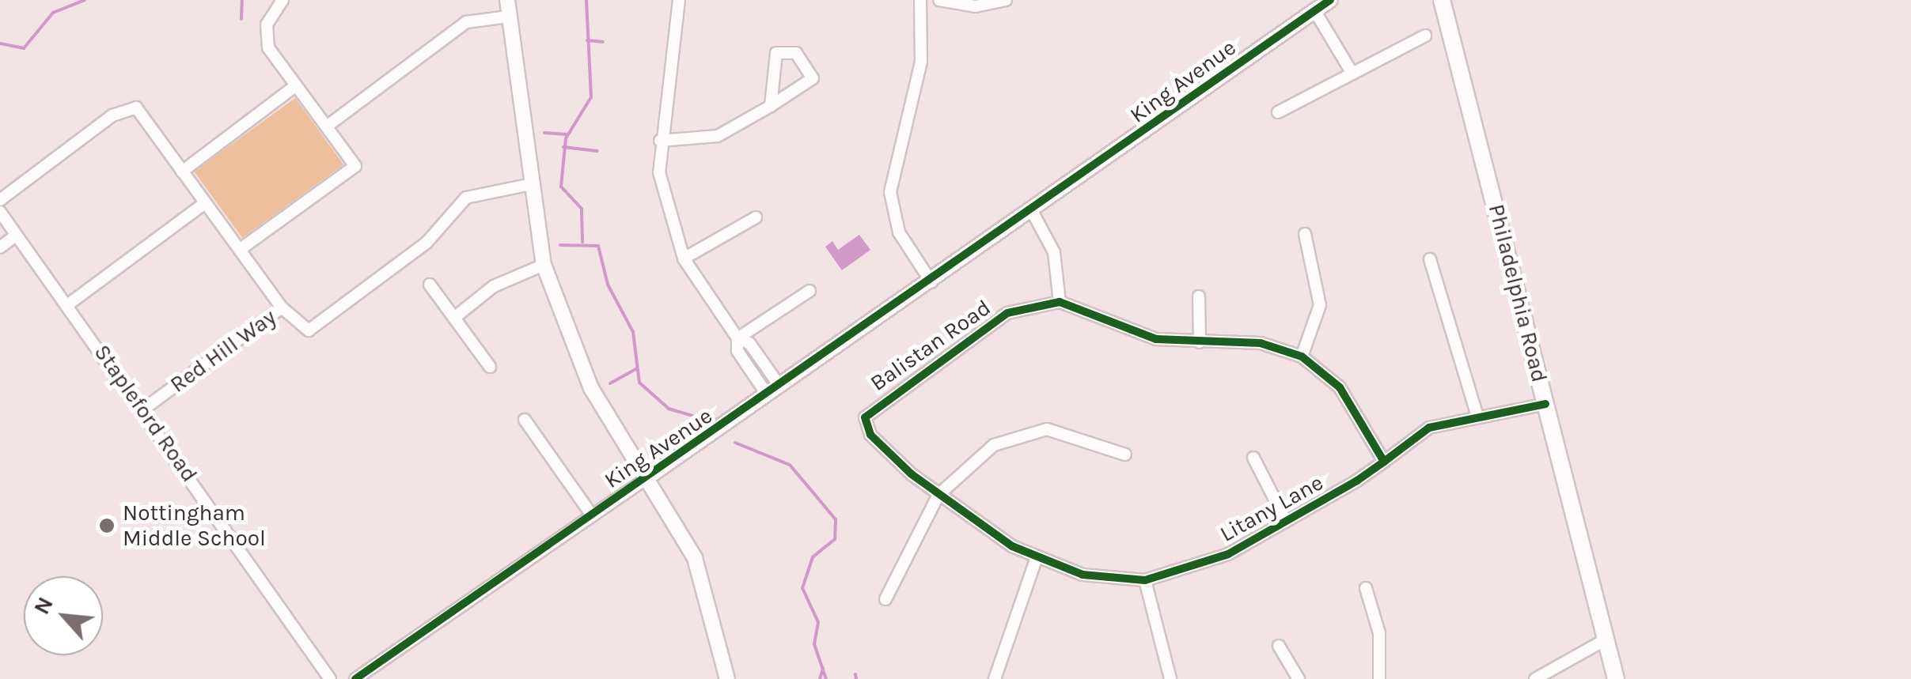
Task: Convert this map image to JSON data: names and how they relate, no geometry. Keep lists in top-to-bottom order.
{
  "streets": {
    "main road": ["Philadelphia Road"],
    "street": [
      "King Avenue",
      "Balistan Road",
      "Red Hill Way",
      "Stapleford Road",
      "Litany Lane"
    ]
  },
  "crossings": [
    ["Philadelphia Road", "Litany Lane"],
    ["Balistan Road", "Litany Lane"],
    ["Red Hill Way", "Stapleford Road"]
  ],
  "places": ["Nottingham Middle School"],
  "north": "top left"
}
